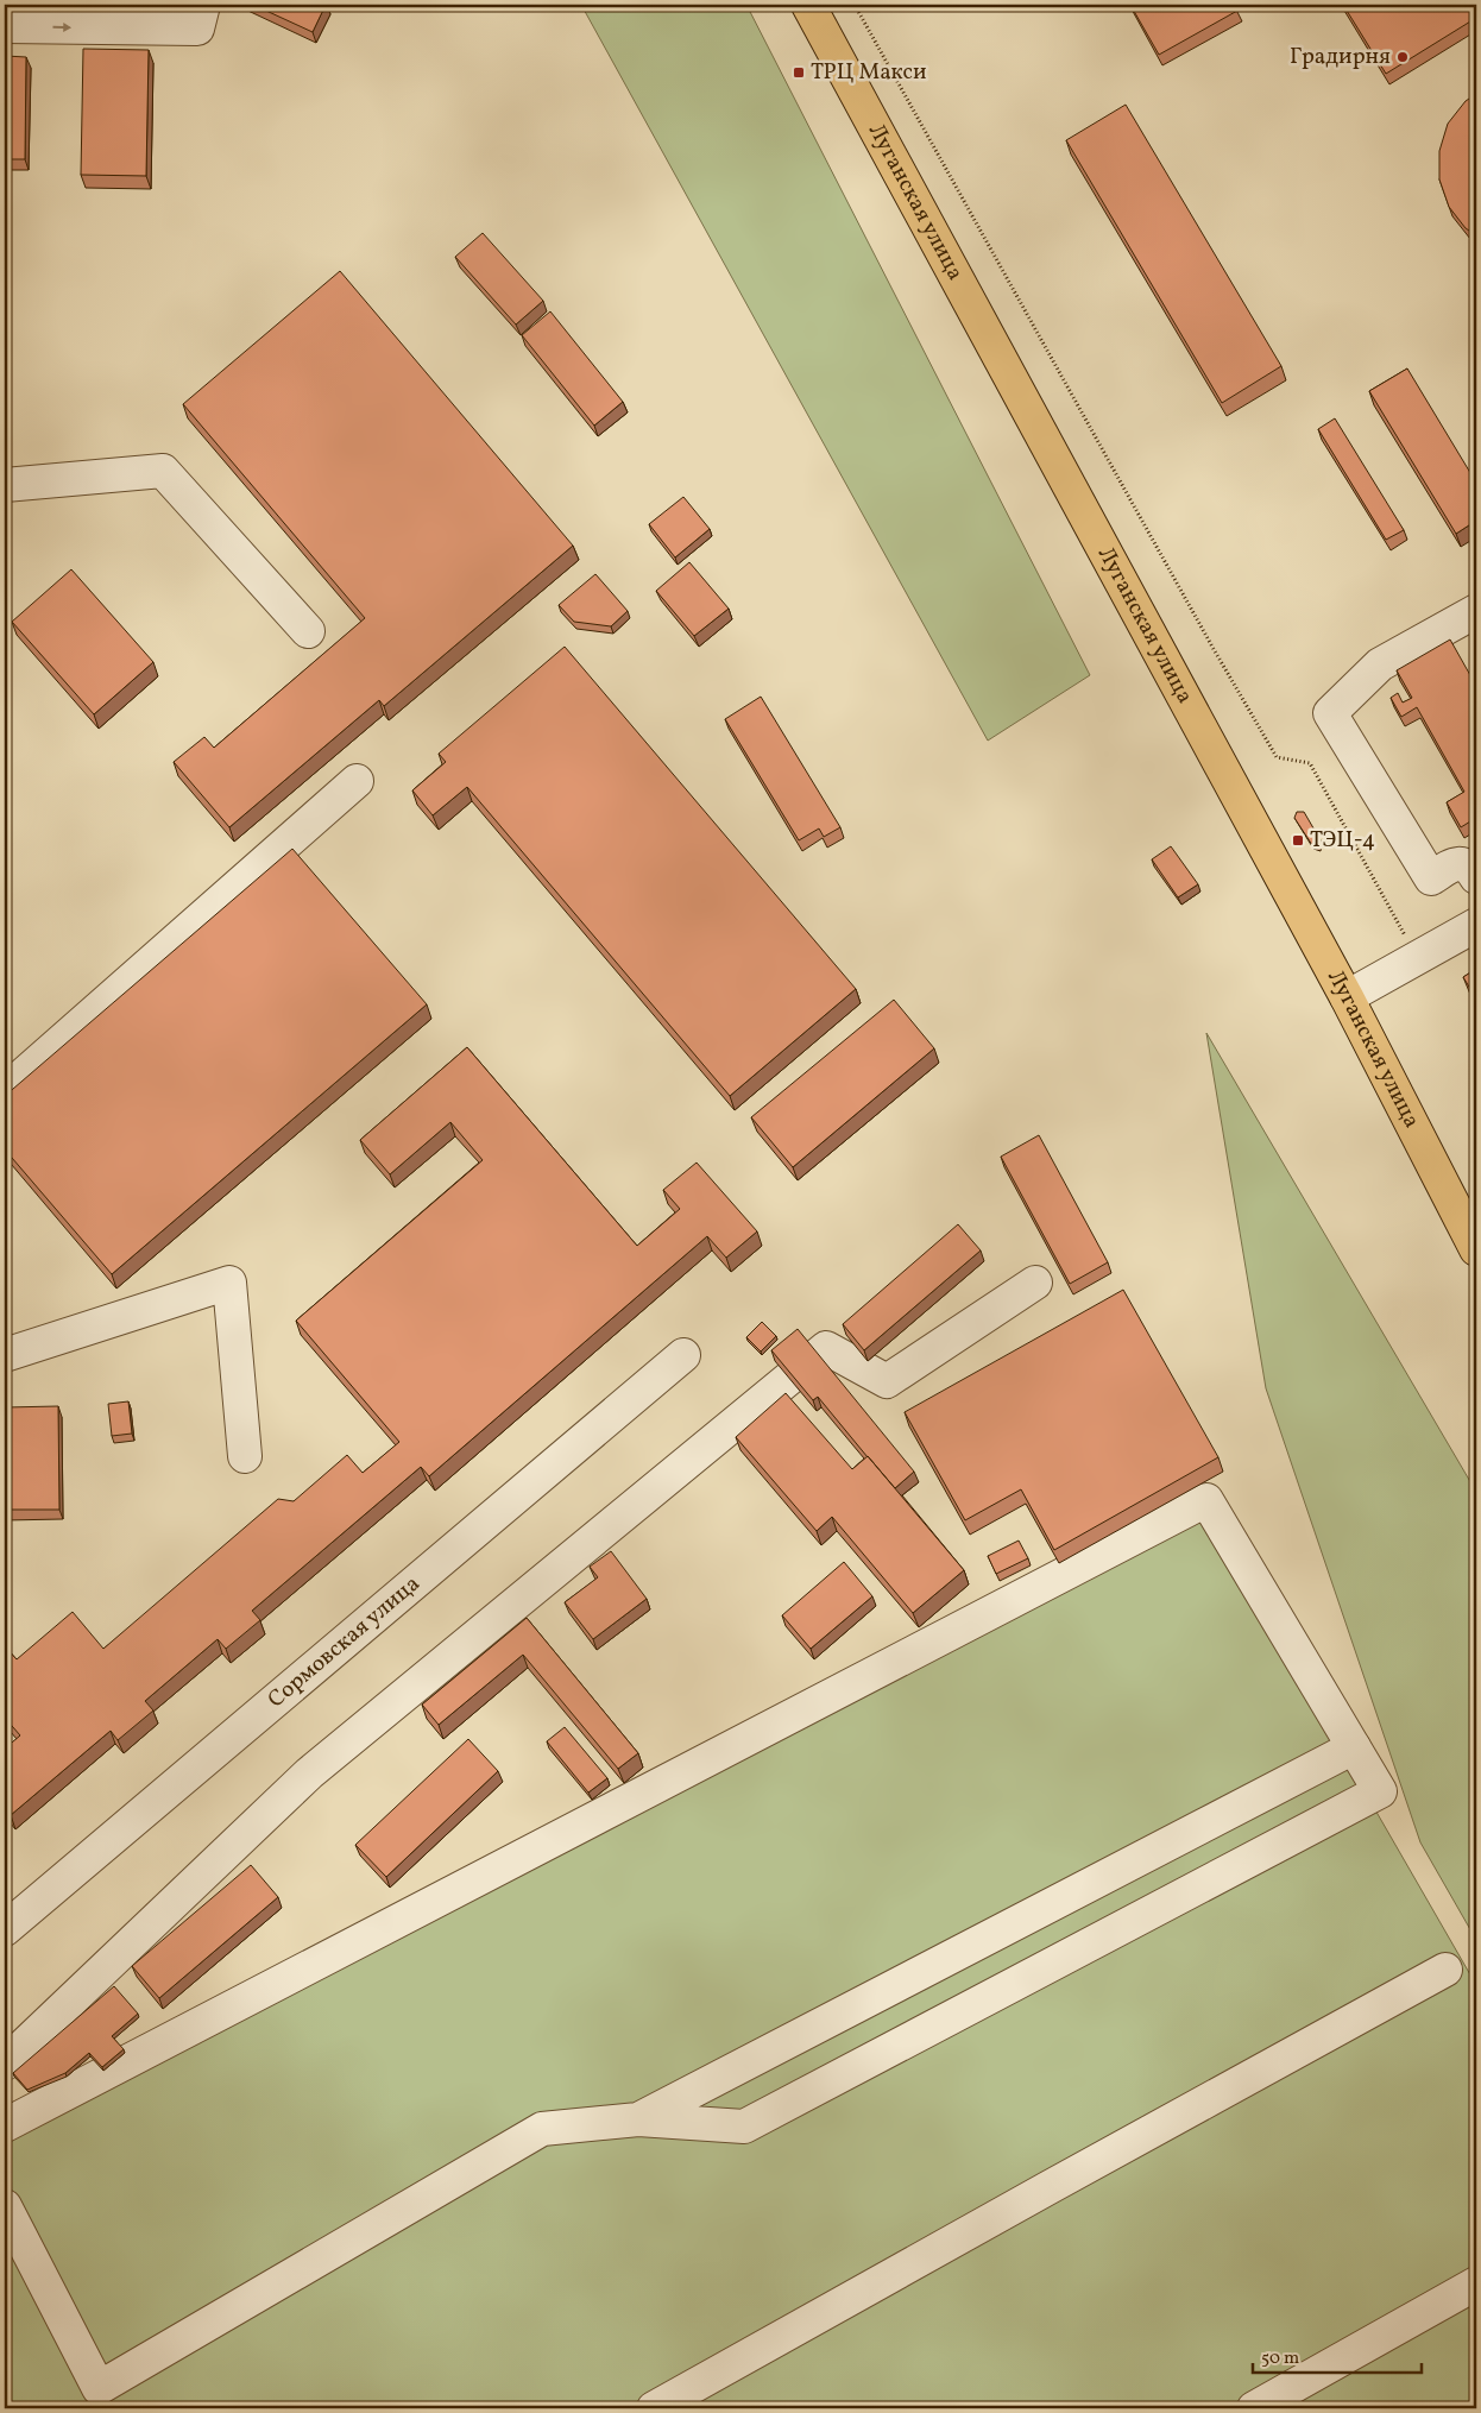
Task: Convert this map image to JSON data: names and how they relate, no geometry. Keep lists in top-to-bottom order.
{
  "streets": {
    "highway": ["Луганская улица"],
    "street": ["Сормовская улица"]
  },
  "places": {
    "other": ["Градирня"],
    "transit": ["ТРЦ Макси", "ТЭЦ-4"]
  },
  "scale_bar": "50 m"
}
